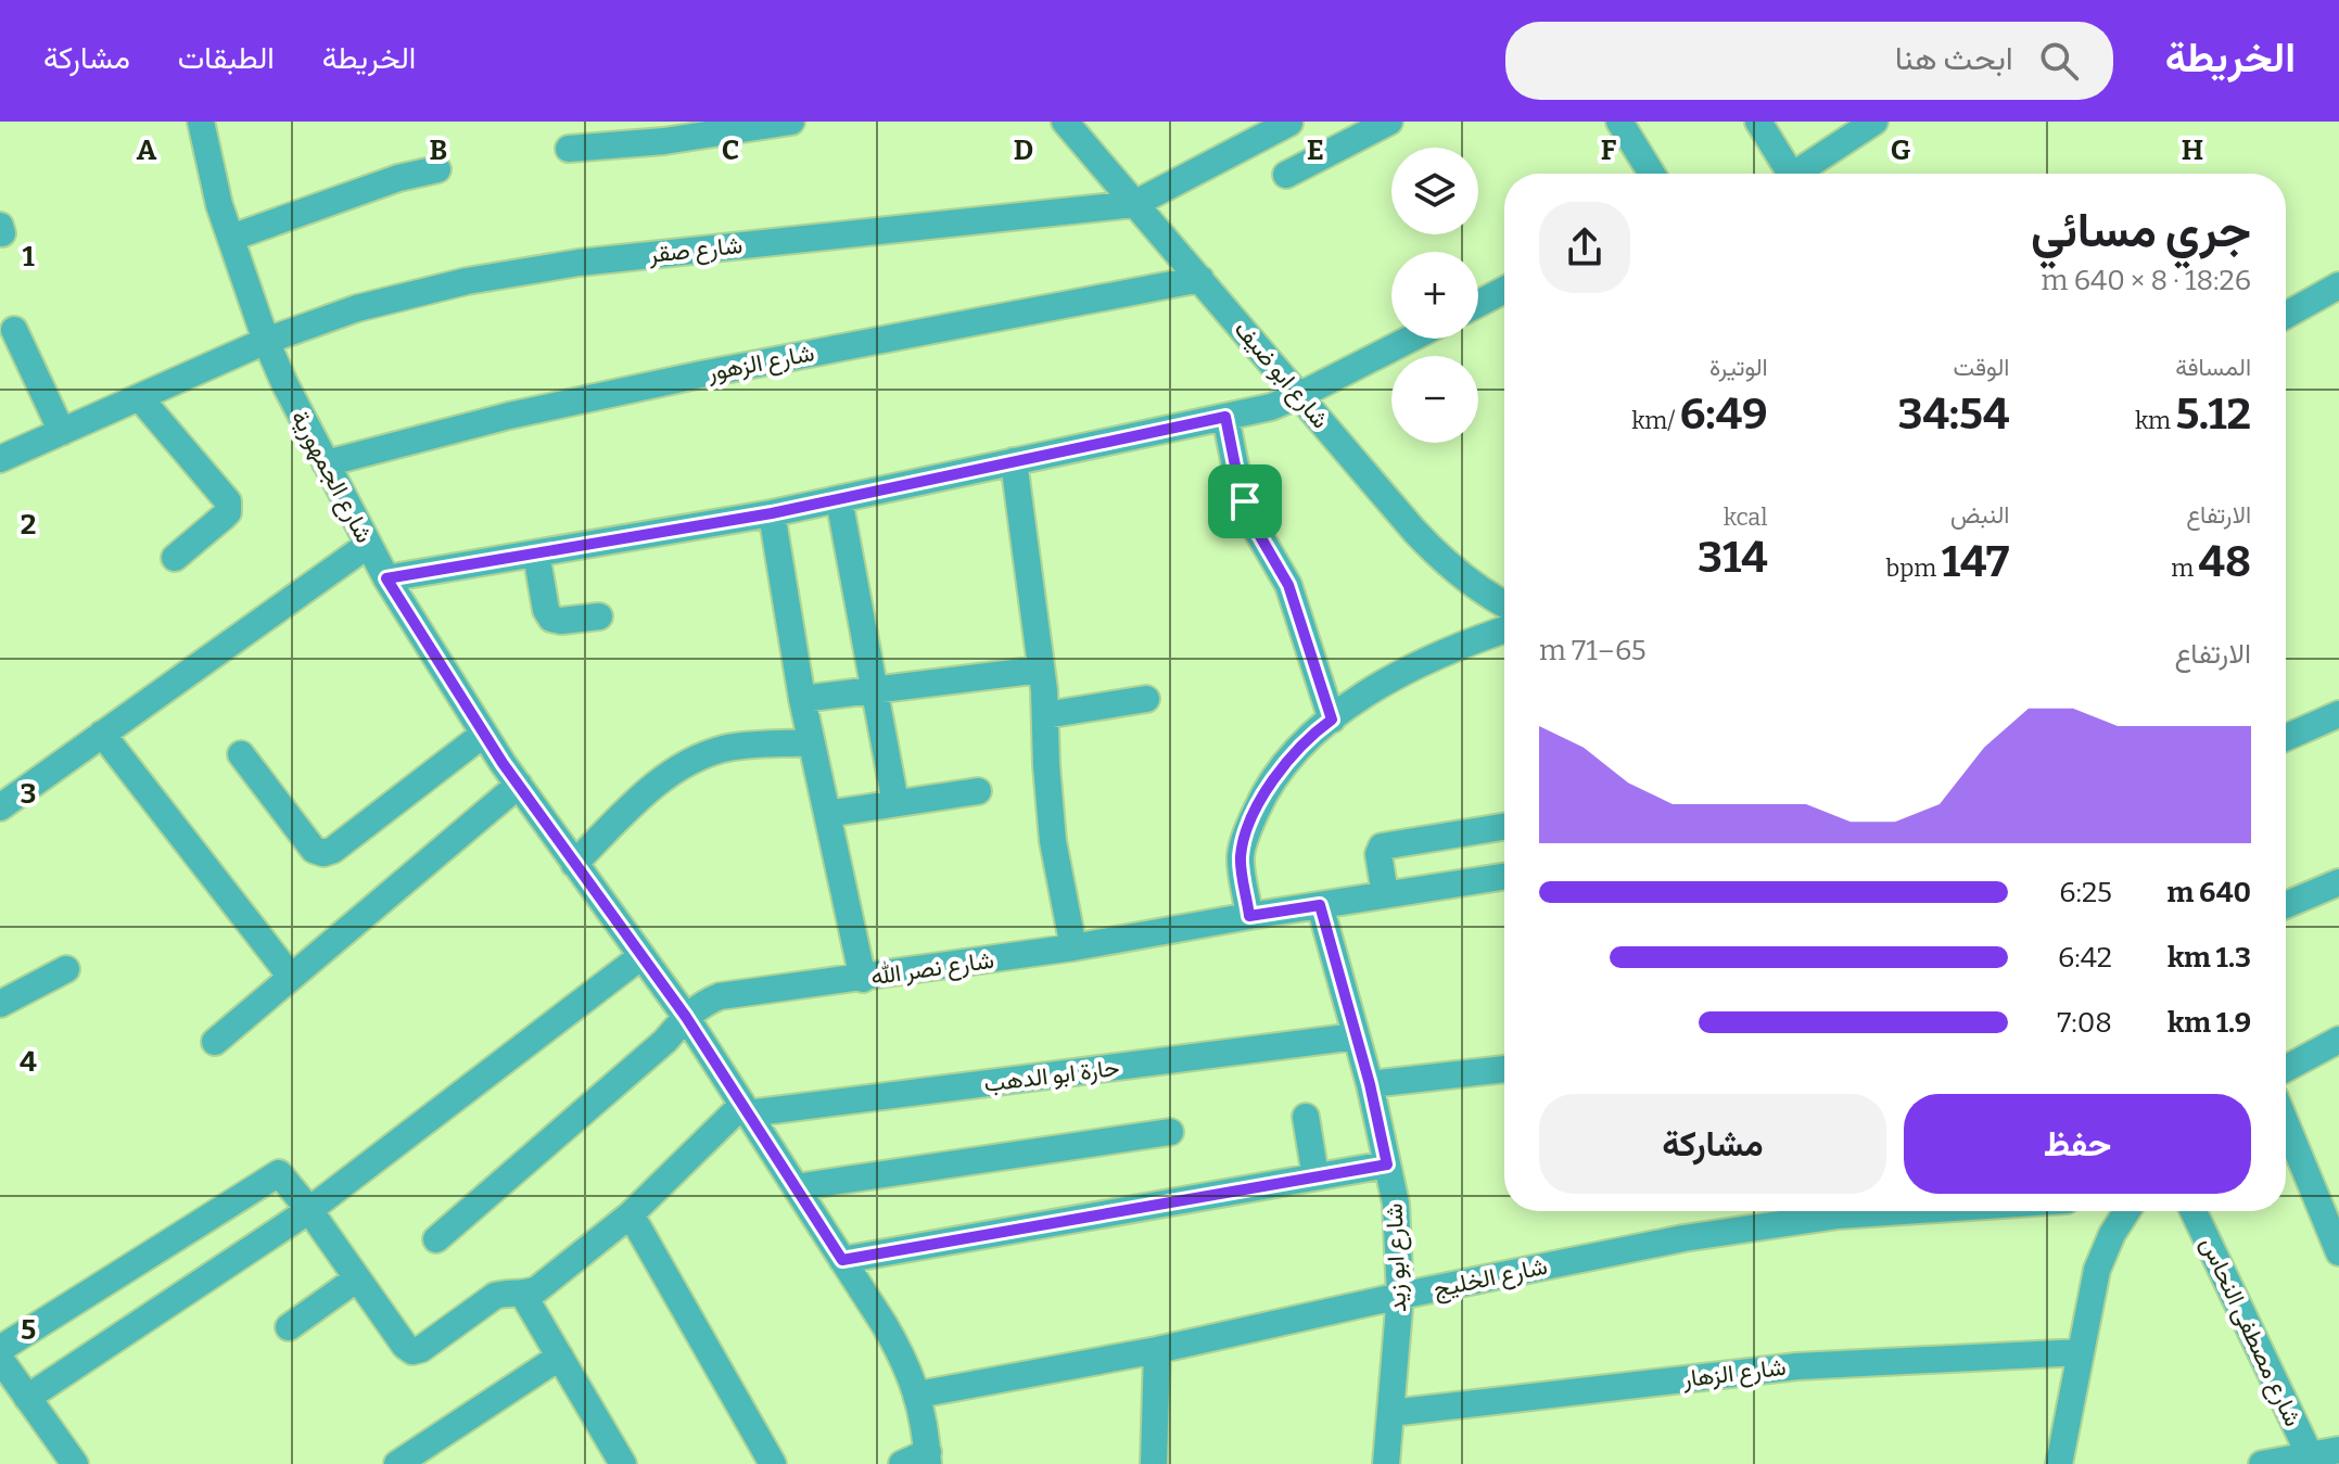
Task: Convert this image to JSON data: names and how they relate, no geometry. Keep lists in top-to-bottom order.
{
  "streets": {
    "street": [
      "شارع صقر",
      "شارع الزهور",
      "شارع ابو ضيف",
      "شارع الجمهورية",
      "شارع نصر الله",
      "حارة ابو الدهب",
      "شارع ابو زيد",
      "شارع الخليج",
      "شارع مصطفى النحاس",
      "شارع الزهار"
    ]
  },
  "crossings": [
    ["شارع صقر", "شارع ابو ضيف"],
    ["شارع صقر", "شارع الجمهورية"],
    ["شارع الزهور", "شارع ابو ضيف"],
    ["شارع الزهور", "شارع الجمهورية"],
    ["شارع الجمهورية", "شارع نصر الله"],
    ["شارع الجمهورية", "حارة ابو الدهب"],
    ["شارع الجمهورية", "شارع الخليج"],
    ["شارع نصر الله", "شارع ابو زيد"],
    ["حارة ابو الدهب", "شارع ابو زيد"],
    ["شارع ابو زيد", "شارع الخليج"],
    ["شارع ابو زيد", "شارع الزهار"]
  ],
  "page": {
    "header": "الخريطة",
    "search": "ابحث هنا",
    "nav": ["الخريطة", "الطبقات", "مشاركة"],
    "map_buttons": ["+", "−"],
    "heading": ["جري مسائي", "18:26 · 8 × 640 m"],
    "stats": [
      ["المسافة", "5.12 km"],
      ["الوقت", "34:54"],
      ["الوتيرة", "6:49 /km"],
      ["الارتفاع", "48 m"],
      ["النبض", "147 bpm"],
      ["kcal", "314"]
    ],
    "chart": ["الارتفاع", "65–71 m"],
    "list": [
      {
        "name": "640 m",
        "note": "6:25"
      },
      {
        "name": "1.3 km",
        "note": "6:42"
      },
      {
        "name": "1.9 km",
        "note": "7:08"
      }
    ],
    "buttons": ["حفظ", "مشاركة"]
  },
  "grid": {
    "columns": [
      "A",
      "B",
      "C",
      "D",
      "E",
      "F",
      "G",
      "H"
    ],
    "rows": [
      "1",
      "2",
      "3",
      "4",
      "5"
    ]
  }
}
